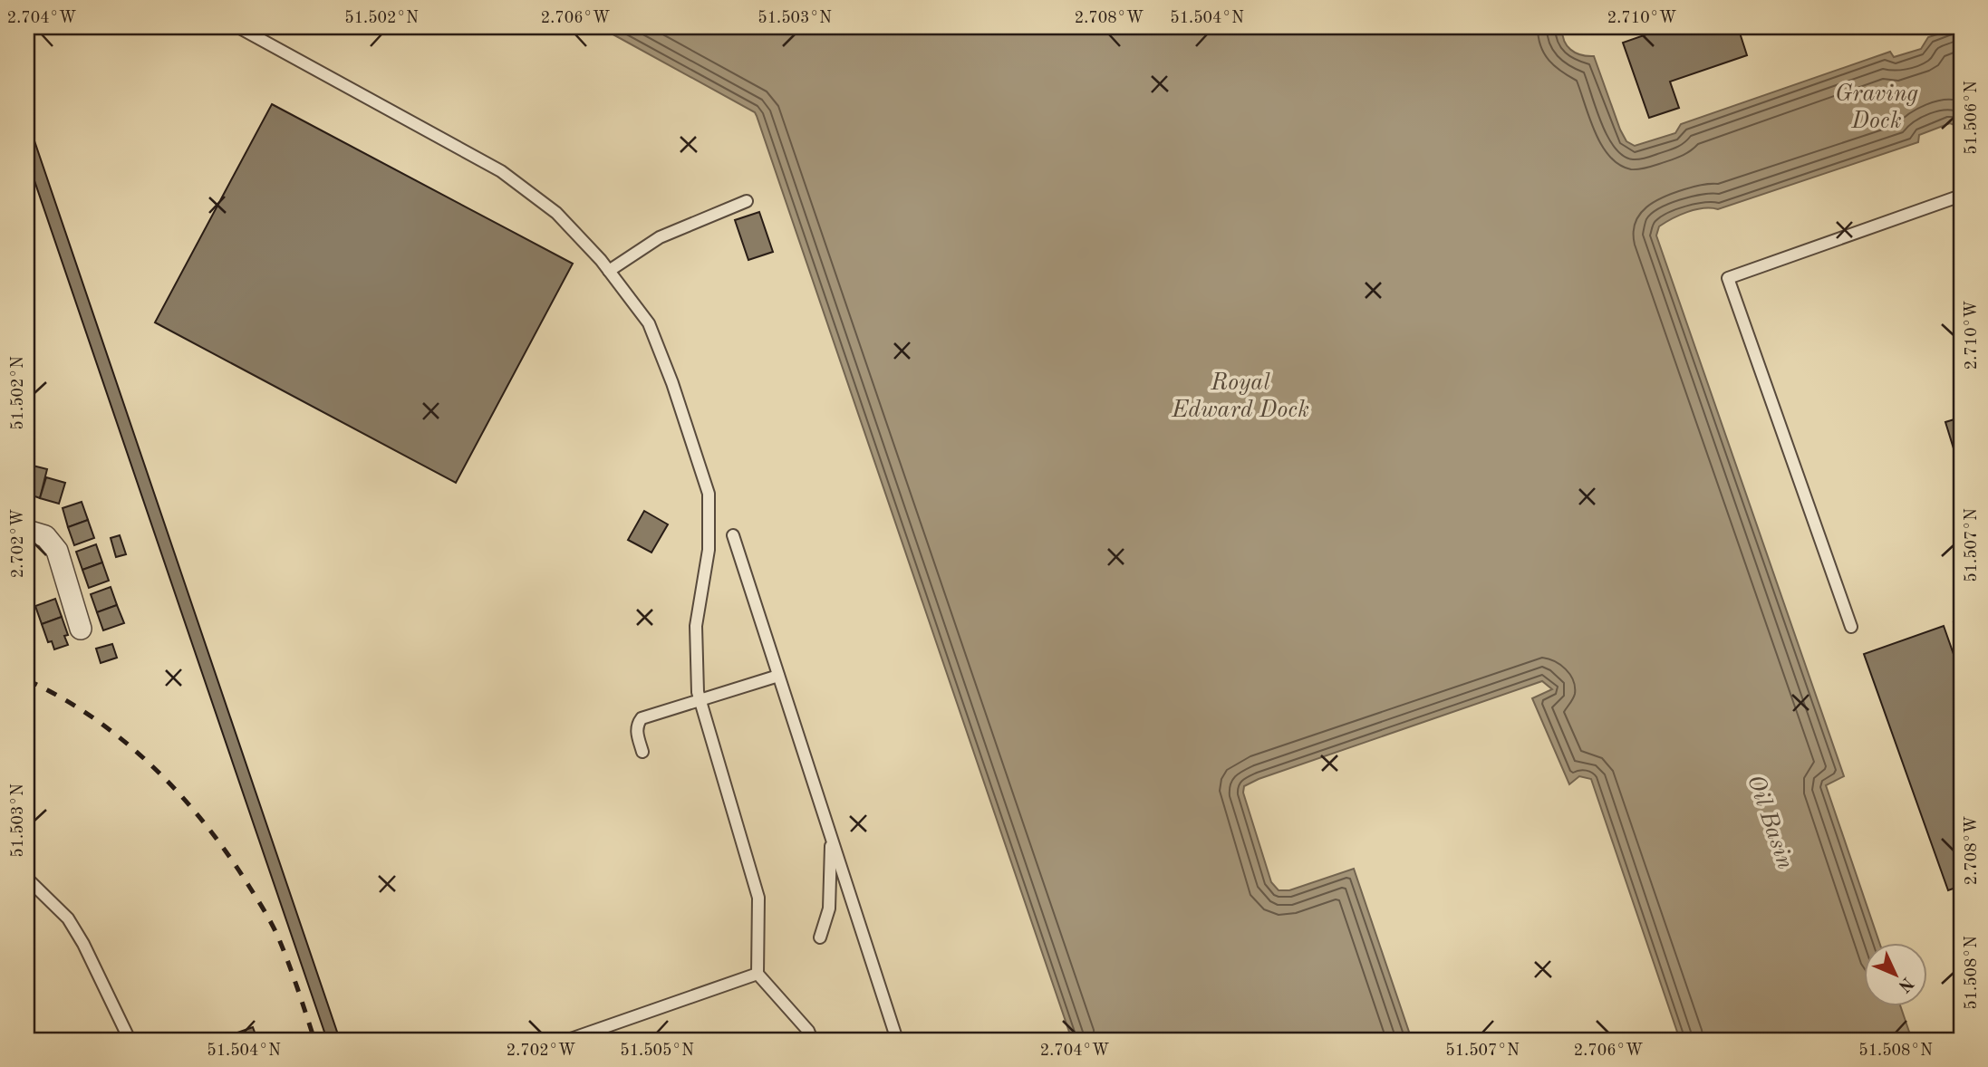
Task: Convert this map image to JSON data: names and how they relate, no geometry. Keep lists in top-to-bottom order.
{
  "water": ["Graving Dock", "Royal Edward Dock", "Oil Basin"],
  "north": "bottom right",
  "coordinates": [
    "2.704°W",
    "51.502°N",
    "2.706°W",
    "51.503°N",
    "2.708°W",
    "51.504°N",
    "2.710°W",
    "51.506°N",
    "2.702°W",
    "51.507°N",
    "51.508°N",
    "51.505°N"
  ]
}
